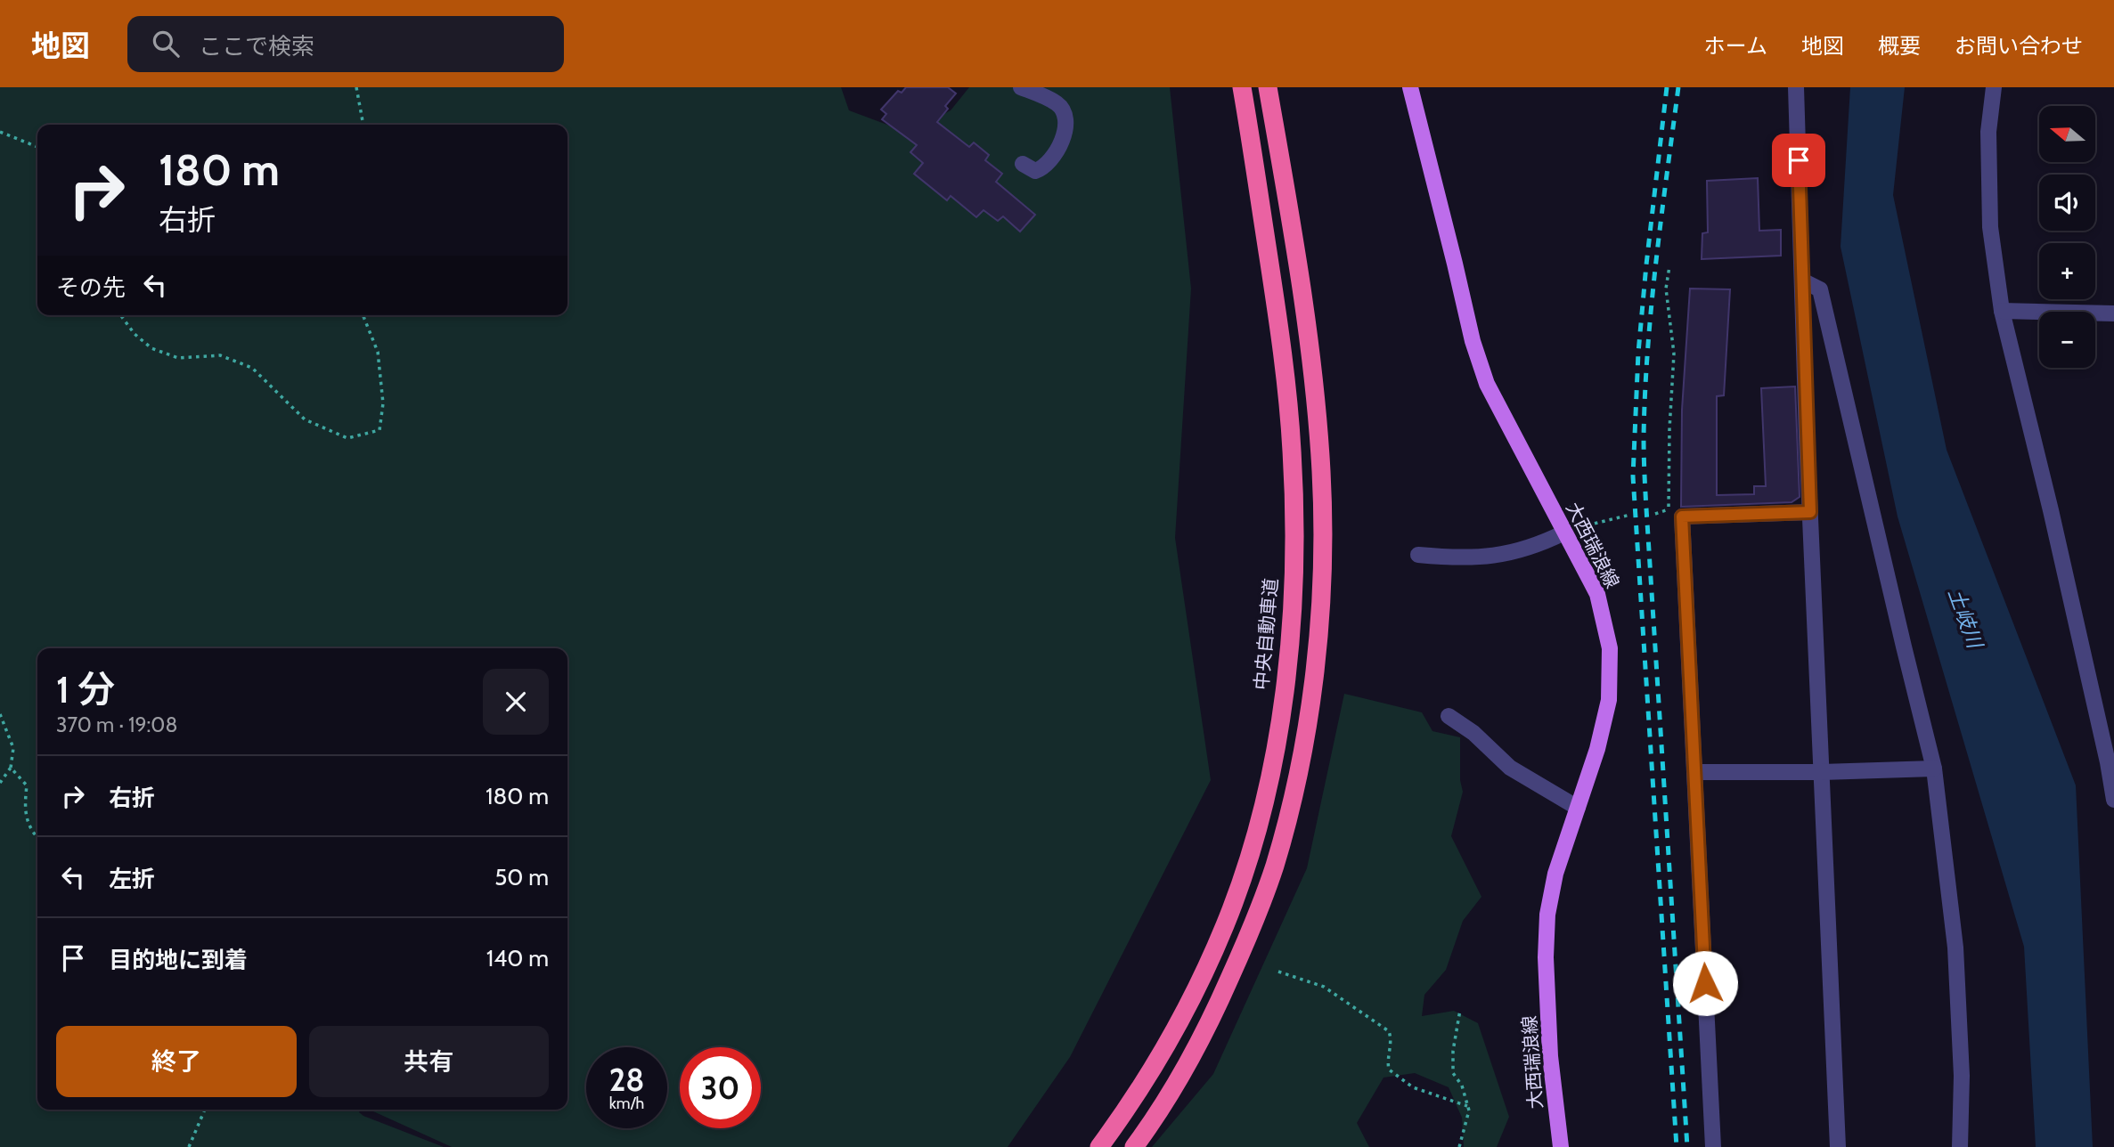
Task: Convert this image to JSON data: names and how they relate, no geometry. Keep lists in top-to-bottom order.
{
  "streets": {
    "highway": ["中央自動車道"],
    "main road": ["大西瑞浪線"]
  },
  "water": ["土岐川"],
  "north": "left",
  "page": {
    "header": "地図",
    "search": "ここで検索",
    "nav": [
      "ホーム",
      "地図",
      "概要",
      "お問い合わせ"
    ],
    "map_buttons": ["+", "−"],
    "turn": ["180 m", "右折"],
    "then": "その先",
    "heading": ["1 分", "370 m · 19:08"],
    "list": [
      {
        "name": "右折",
        "value": "180 m"
      },
      {
        "name": "左折",
        "value": "50 m"
      },
      {
        "name": "目的地に到着",
        "value": "140 m"
      }
    ],
    "buttons": ["終了", "共有"],
    "speed": "28 km/h",
    "limit": "30"
  }
}
